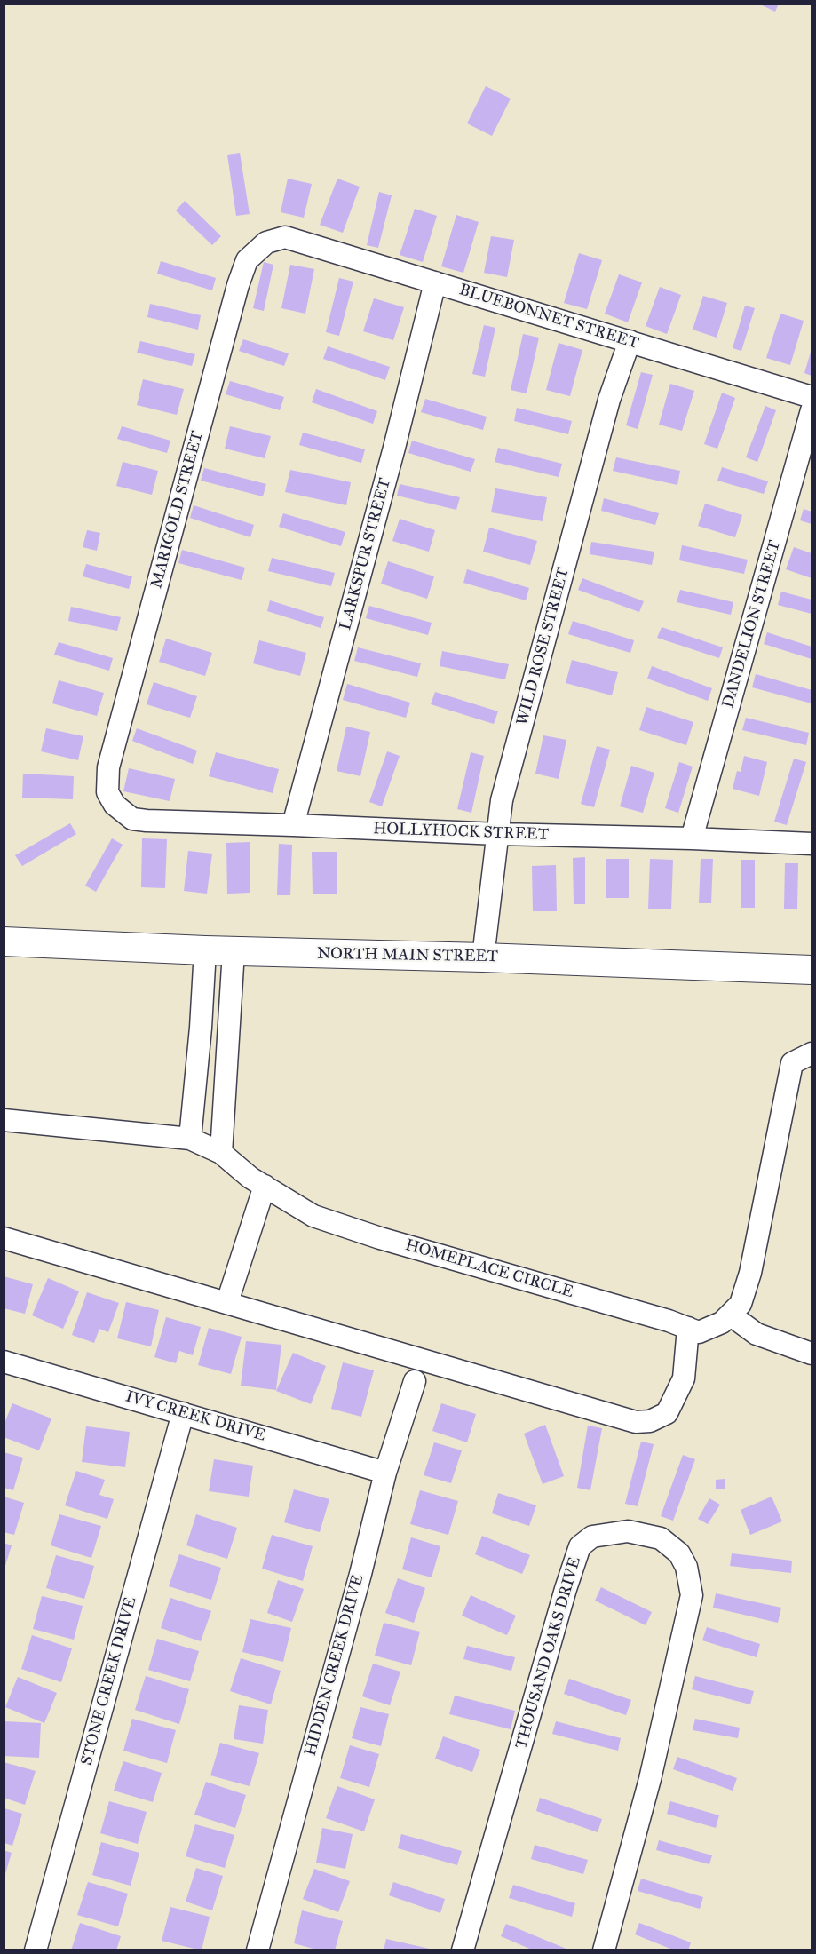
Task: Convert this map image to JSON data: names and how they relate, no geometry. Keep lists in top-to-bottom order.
{
  "streets": {
    "main road": ["NORTH MAIN STREET"],
    "street": [
      "BLUEBONNET STREET",
      "MARIGOLD STREET",
      "LARKSPUR STREET",
      "DANDELION STREET",
      "WILD ROSE STREET",
      "HOLLYHOCK STREET",
      "HOMEPLACE CIRCLE",
      "IVY CREEK DRIVE",
      "THOUSAND OAKS DRIVE",
      "HIDDEN CREEK DRIVE",
      "STONE CREEK DRIVE"
    ]
  },
  "crossings": [
    ["BLUEBONNET STREET", "MARIGOLD STREET"],
    ["BLUEBONNET STREET", "LARKSPUR STREET"],
    ["BLUEBONNET STREET", "WILD ROSE STREET"],
    ["MARIGOLD STREET", "HOLLYHOCK STREET"],
    ["LARKSPUR STREET", "HOLLYHOCK STREET"],
    ["DANDELION STREET", "HOLLYHOCK STREET"],
    ["WILD ROSE STREET", "HOLLYHOCK STREET"],
    ["WILD ROSE STREET", "NORTH MAIN STREET"],
    ["IVY CREEK DRIVE", "HIDDEN CREEK DRIVE"],
    ["IVY CREEK DRIVE", "STONE CREEK DRIVE"]
  ]
}
